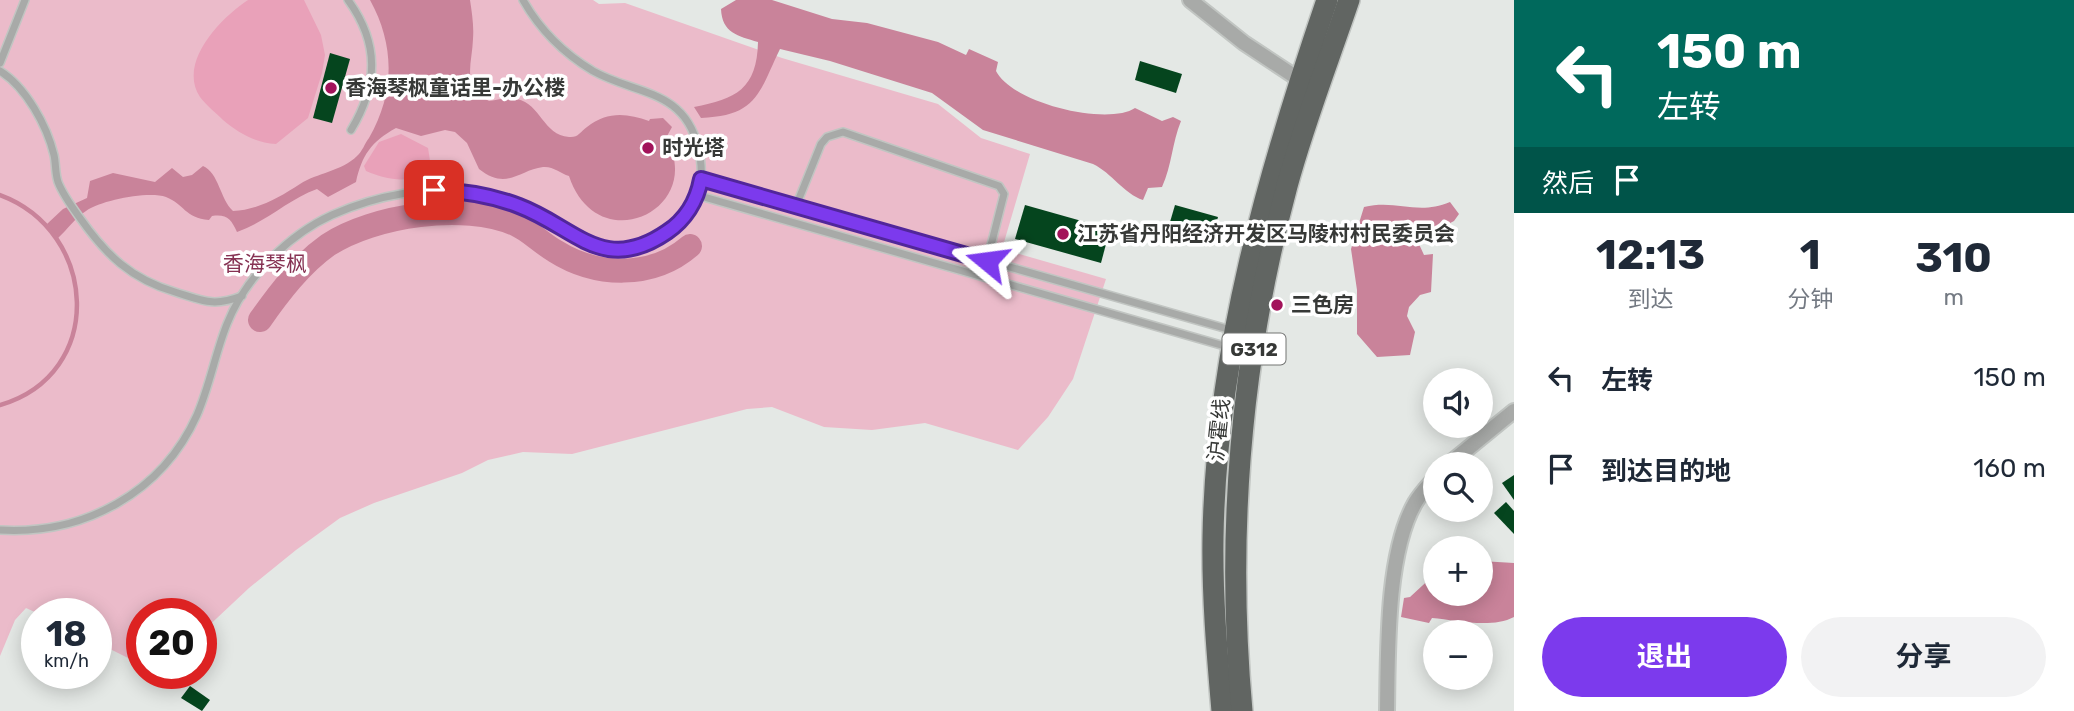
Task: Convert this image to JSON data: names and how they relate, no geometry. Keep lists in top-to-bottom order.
{
  "streets": {
    "highway": ["G312", "沪霍线"]
  },
  "parks": ["香海琴枫"],
  "places": [
    "香海琴枫童话里-办公楼",
    "时光塔",
    "江苏省丹阳经济开发区马陵村村民委员会",
    "三色房"
  ],
  "page": {
    "turn": ["150 m", "左转"],
    "then": "然后",
    "eta": [
      "12:13",
      "到达",
      "1",
      "分钟",
      "310",
      "m"
    ],
    "list": [
      {
        "name": "左转",
        "value": "150 m"
      },
      {
        "name": "到达目的地",
        "value": "160 m"
      }
    ],
    "map_buttons": ["+", "−"],
    "speed": "18 km/h",
    "limit": "20",
    "buttons": ["退出", "分享"]
  }
}
